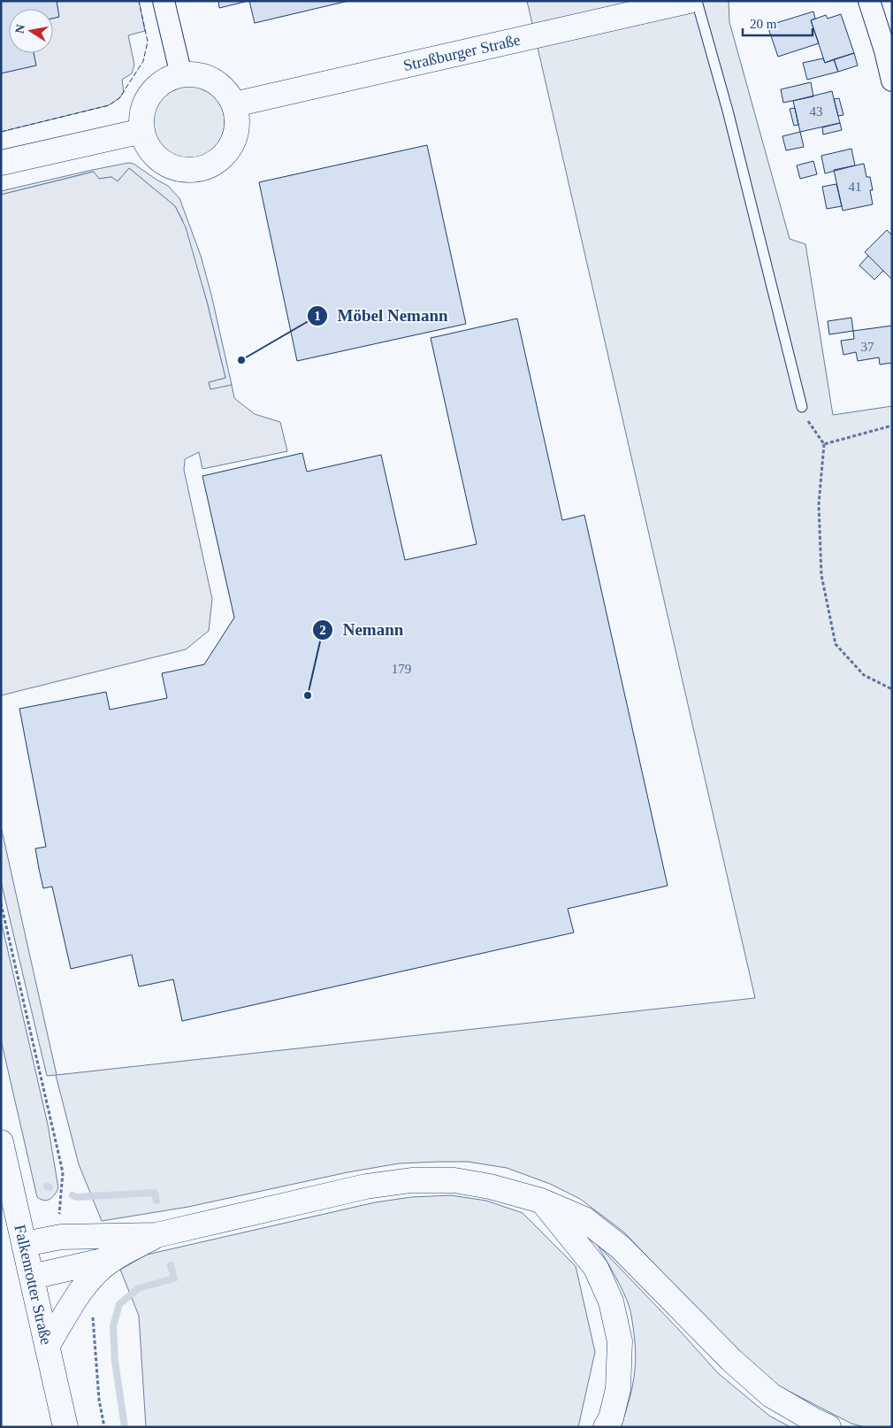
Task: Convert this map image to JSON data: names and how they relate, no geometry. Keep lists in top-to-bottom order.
{
  "streets": {
    "main road": ["Straßburger Straße", "Falkenrotter Straße"]
  },
  "places": ["Möbel Nemann", "Nemann"],
  "house_numbers": [
    "43",
    "41",
    "37",
    "179"
  ],
  "scale_bar": "20 m",
  "north": "left"
}
